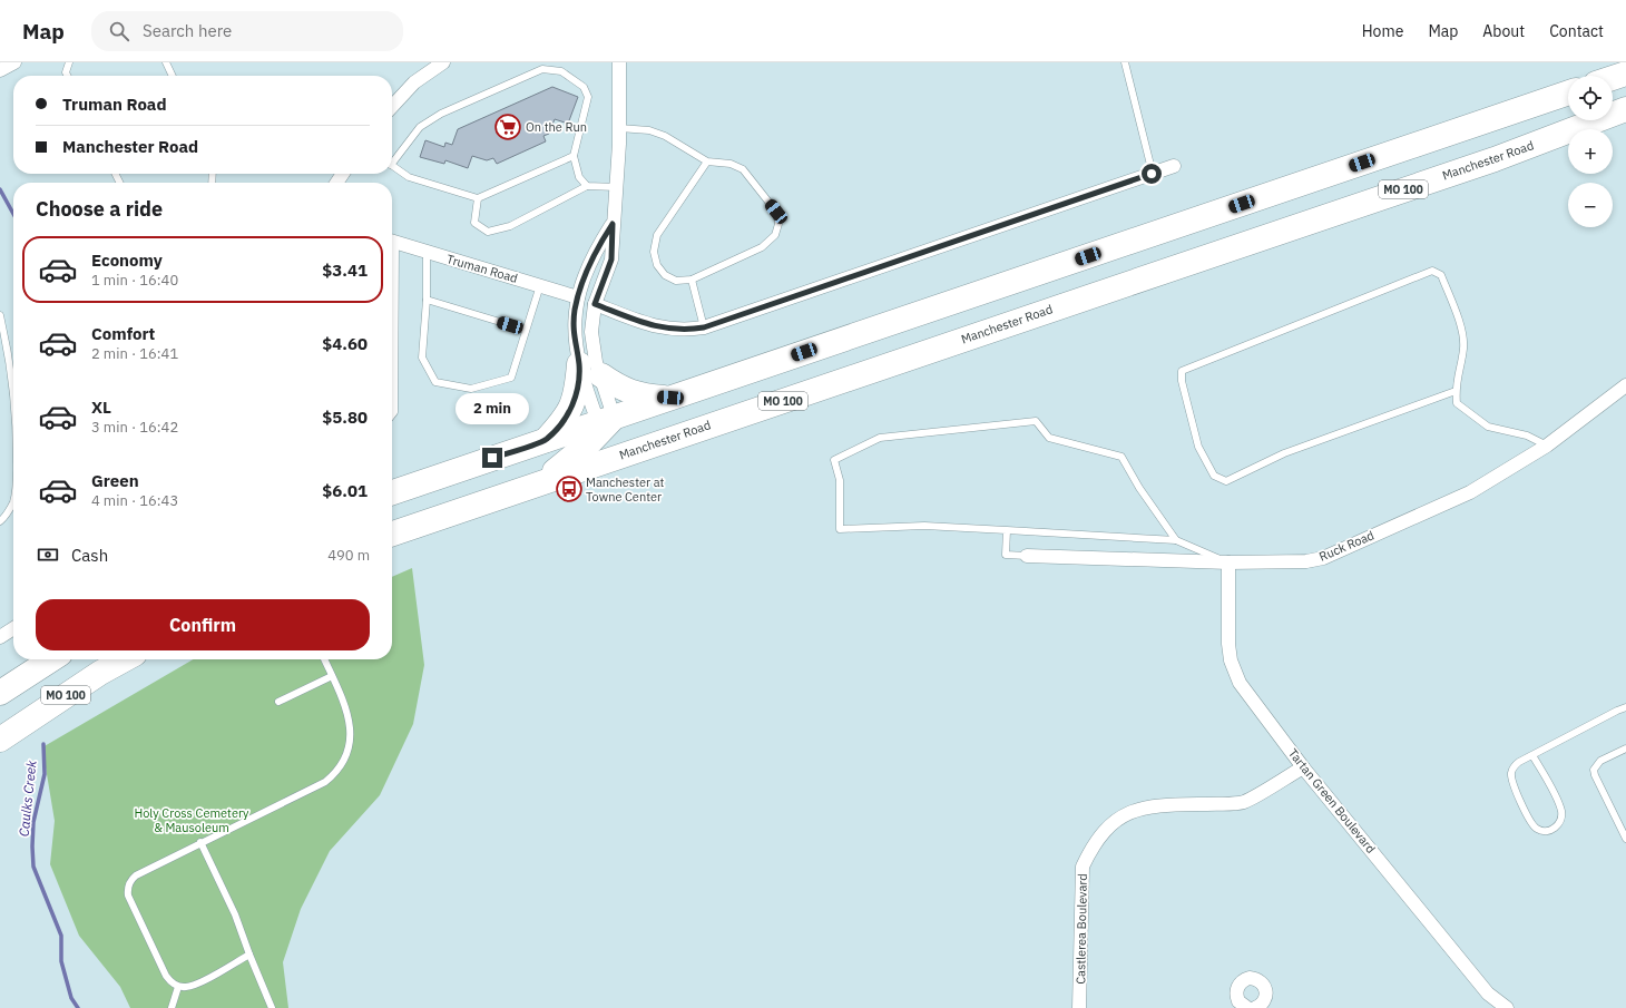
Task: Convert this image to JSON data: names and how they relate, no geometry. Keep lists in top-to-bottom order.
{
  "streets": {
    "highway": ["Manchester Road", "MO 100"],
    "street": [
      "Truman Road",
      "Ruck Road",
      "Tartan Green Boulevard",
      "Castlerea Boulevard"
    ]
  },
  "crossings": [
    ["Ruck Road", "Tartan Green Boulevard"],
    ["Tartan Green Boulevard", "Castlerea Boulevard"]
  ],
  "water": ["Caulks Creek"],
  "parks": ["Holy Cross Cemetery & Mausoleum"],
  "places": {
    "supermarket": ["On the Run"],
    "bus stop": ["Manchester at Towne Center"]
  },
  "page": {
    "header": "Map",
    "search": "Search here",
    "nav": [
      "Home",
      "Map",
      "About",
      "Contact"
    ],
    "map_buttons": ["+", "−"],
    "banner": ["Truman Road", "Manchester Road"],
    "heading": "Choose a ride",
    "list": [
      {
        "name": "Economy",
        "note": "1 min · 16:40",
        "value": "$3.41"
      },
      {
        "name": "Comfort",
        "note": "2 min · 16:41",
        "value": "$4.60"
      },
      {
        "name": "XL",
        "note": "3 min · 16:42",
        "value": "$5.80"
      },
      {
        "name": "Green",
        "note": "4 min · 16:43",
        "value": "$6.01"
      }
    ],
    "bubble": "2 min",
    "pay": ["Cash", "490 m"],
    "buttons": "Confirm"
  }
}
